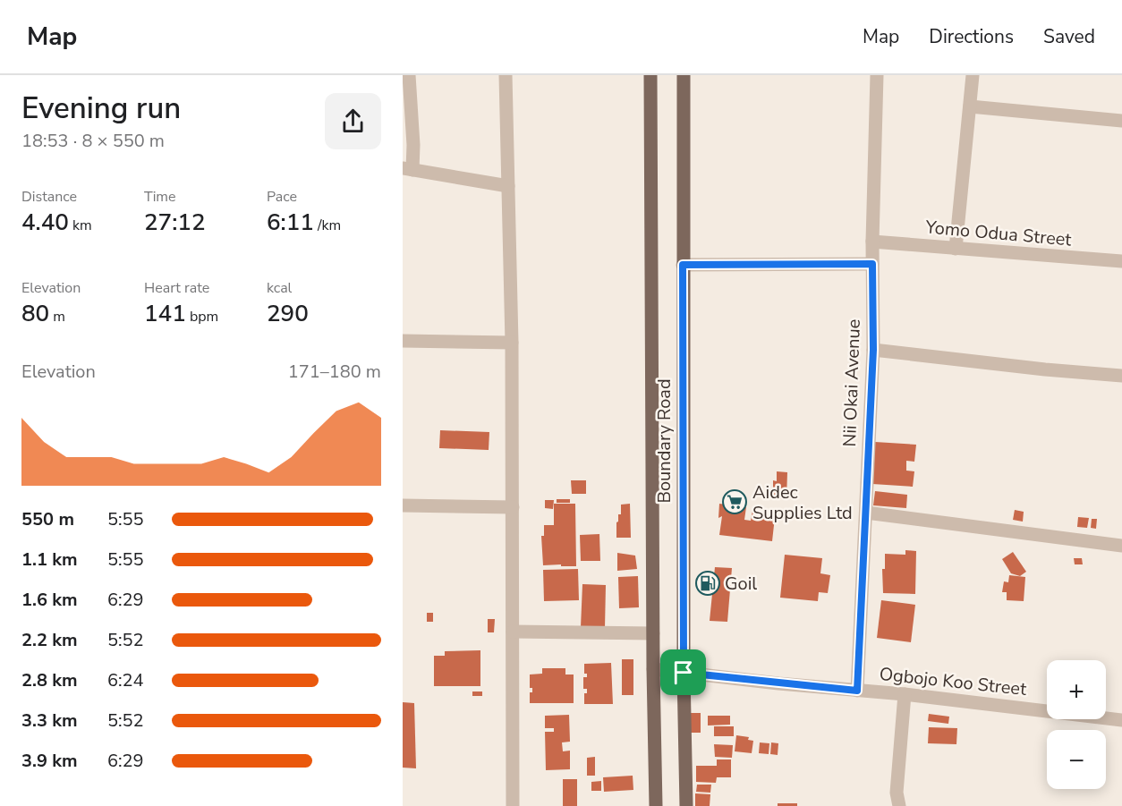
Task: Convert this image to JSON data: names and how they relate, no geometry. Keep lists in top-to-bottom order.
{
  "streets": {
    "main road": ["Boundary Road"],
    "street": ["Yomo Odua Street", "Nii Okai Avenue", "Ogbojo Koo Street"]
  },
  "crossings": [
    ["Yomo Odua Street", "Nii Okai Avenue"],
    ["Nii Okai Avenue", "Ogbojo Koo Street"],
    ["Boundary Road", "Ogbojo Koo Street"]
  ],
  "places": {
    "supermarket": ["Aidec Supplies Ltd"],
    "fuel station": ["Goil"]
  },
  "page": {
    "header": "Map",
    "nav": ["Map", "Directions", "Saved"],
    "heading": ["Evening run", "18:53 · 8 × 550 m"],
    "stats": [
      ["Distance", "4.40 km"],
      ["Time", "27:12"],
      ["Pace", "6:11 /km"],
      ["Elevation", "80 m"],
      ["Heart rate", "141 bpm"],
      ["kcal", "290"]
    ],
    "chart": ["Elevation", "171–180 m"],
    "list": [
      {
        "name": "550 m",
        "note": "5:55"
      },
      {
        "name": "1.1 km",
        "note": "5:55"
      },
      {
        "name": "1.6 km",
        "note": "6:29"
      },
      {
        "name": "2.2 km",
        "note": "5:52"
      },
      {
        "name": "2.8 km",
        "note": "6:24"
      },
      {
        "name": "3.3 km",
        "note": "5:52"
      },
      {
        "name": "3.9 km",
        "note": "6:29"
      }
    ],
    "map_buttons": ["+", "−"]
  }
}
